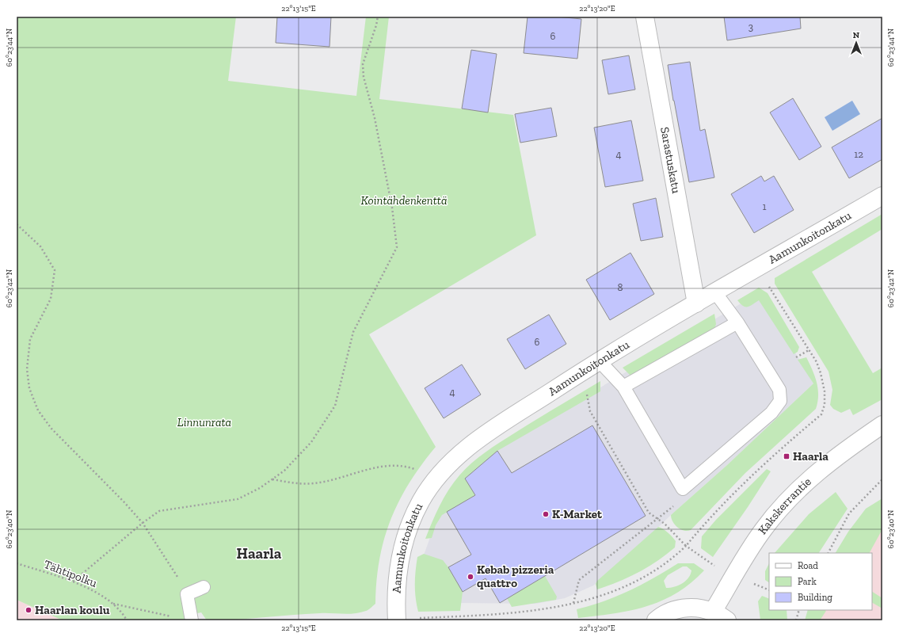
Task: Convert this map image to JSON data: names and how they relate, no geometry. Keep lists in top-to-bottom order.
{
  "streets": {
    "street": ["Sarastuskatu", "Aamunkoitonkatu", "Kakskerrantie"],
    "path": ["Tähtipolku"]
  },
  "crossings": [
    ["Sarastuskatu", "Aamunkoitonkatu"]
  ],
  "districts": ["Haarla"],
  "parks": ["Kointähdenkenttä", "Linnunrata"],
  "places": {
    "transit": ["Haarla"],
    "other": ["K-Market", "Kebab pizzeria quattro", "Haarlan koulu"]
  },
  "house_numbers": [
    "3",
    "6",
    "4",
    "12",
    "1",
    "8",
    "6",
    "4"
  ],
  "legend": ["Road", "Park", "Building"],
  "north": "top",
  "coordinates": [
    "22°13'15\"E",
    "22°13'20\"E",
    "60°23'44\"N",
    "60°23'42\"N",
    "60°23'40\"N"
  ]
}
